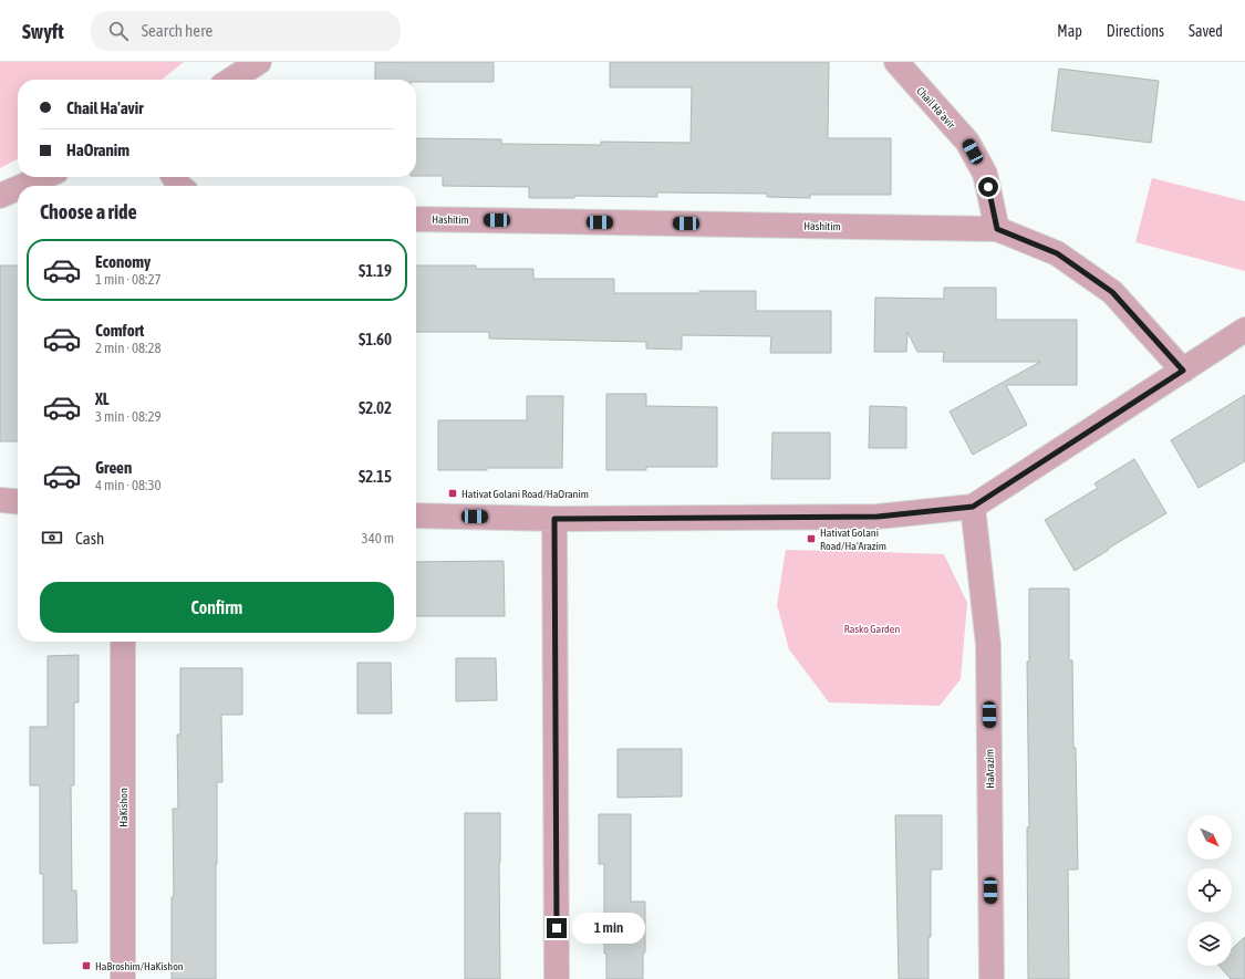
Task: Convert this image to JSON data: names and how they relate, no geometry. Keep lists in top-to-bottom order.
{
  "streets": {
    "street": [
      "Chail Ha'avir",
      "Hashitim",
      "HaArazim",
      "HaKishon"
    ]
  },
  "crossings": [
    ["Chail Ha'avir", "Hashitim"]
  ],
  "parks": ["Rasko Garden"],
  "places": {
    "transit": ["Hativat Golani Road/HaOranim", "Hativat Golani Road/Ha'Arazim", "HaBroshim/HaKishon"]
  },
  "north": "bottom right",
  "page": {
    "header": "Swyft",
    "search": "Search here",
    "nav": ["Map", "Directions", "Saved"],
    "banner": ["Chail Ha'avir", "HaOranim"],
    "heading": "Choose a ride",
    "list": [
      {
        "name": "Economy",
        "note": "1 min · 08:27",
        "value": "$1.19"
      },
      {
        "name": "Comfort",
        "note": "2 min · 08:28",
        "value": "$1.60"
      },
      {
        "name": "XL",
        "note": "3 min · 08:29",
        "value": "$2.02"
      },
      {
        "name": "Green",
        "note": "4 min · 08:30",
        "value": "$2.15"
      }
    ],
    "pay": ["Cash", "340 m"],
    "buttons": "Confirm",
    "bubble": "1 min"
  }
}
